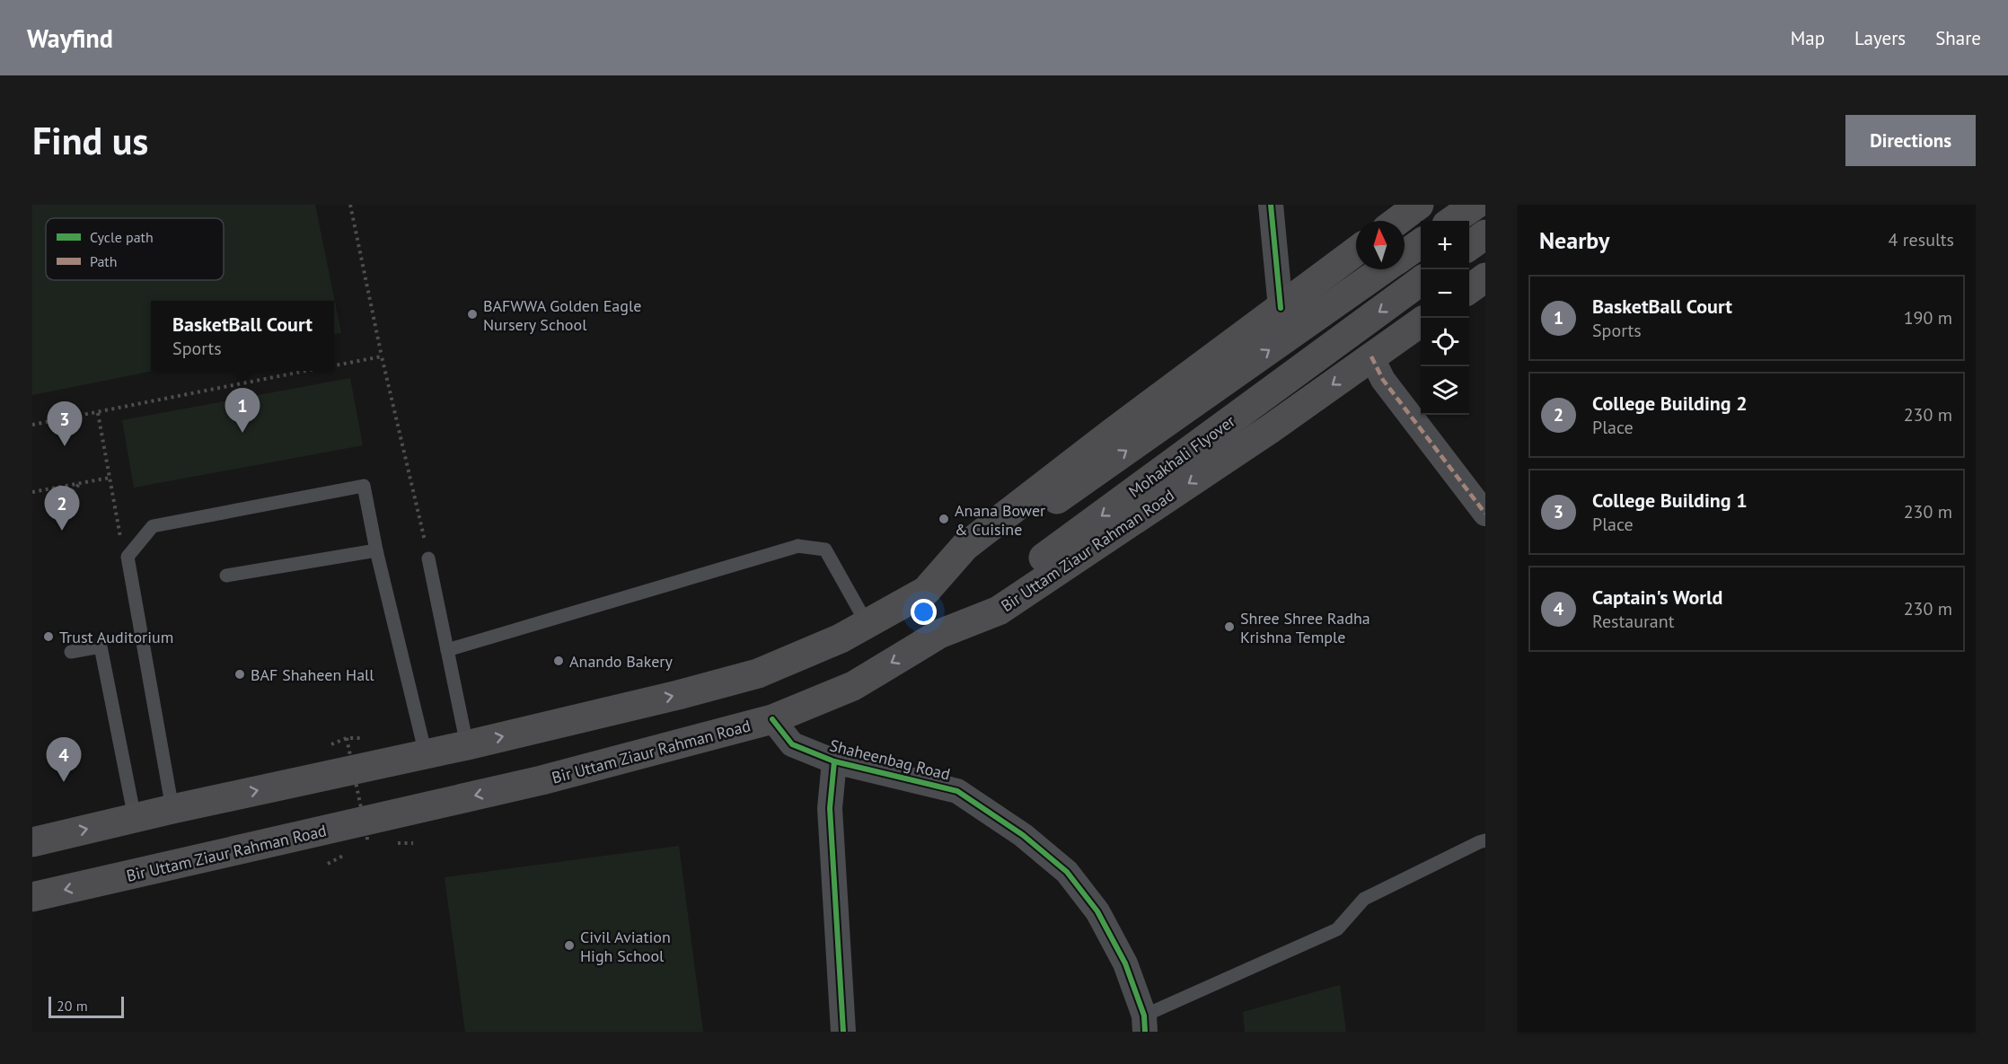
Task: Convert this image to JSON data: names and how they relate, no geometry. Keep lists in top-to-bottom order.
{
  "streets": {
    "highway": ["Mohakhali Flyover", "Bir Uttam Ziaur Rahman Road"],
    "street": ["Shaheenbag Road"]
  },
  "crossings": [
    ["Mohakhali Flyover", "Bir Uttam Ziaur Rahman Road"],
    ["Bir Uttam Ziaur Rahman Road", "Shaheenbag Road"]
  ],
  "places": [
    "BAFWWA Golden Eagle Nursery School",
    "Anana Bower & Cuisine",
    "Shree Shree Radha Krishna Temple",
    "Trust Auditorium",
    "Anando Bakery",
    "BAF Shaheen Hall",
    "Civil Aviation High School"
  ],
  "legend": ["Cycle path", "Path"],
  "scale_bar": "20 m",
  "north": "top",
  "page": {
    "header": "Wayfind",
    "nav": ["Map", "Layers", "Share"],
    "buttons": "Directions",
    "title": "Find us",
    "heading": ["Nearby", "4 results"],
    "map_buttons": ["+", "−"],
    "list": [
      {
        "mark": "1",
        "name": "BasketBall Court",
        "note": "Sports",
        "value": "190 m"
      },
      {
        "mark": "2",
        "name": "College Building 2",
        "note": "Place",
        "value": "230 m"
      },
      {
        "mark": "3",
        "name": "College Building 1",
        "note": "Place",
        "value": "230 m"
      },
      {
        "mark": "4",
        "name": "Captain's World",
        "note": "Restaurant",
        "value": "230 m"
      }
    ],
    "popup": ["BasketBall Court", "Sports"],
    "pins": [
      "1",
      "3",
      "2",
      "4"
    ],
    "scale": "20 m"
  }
}
